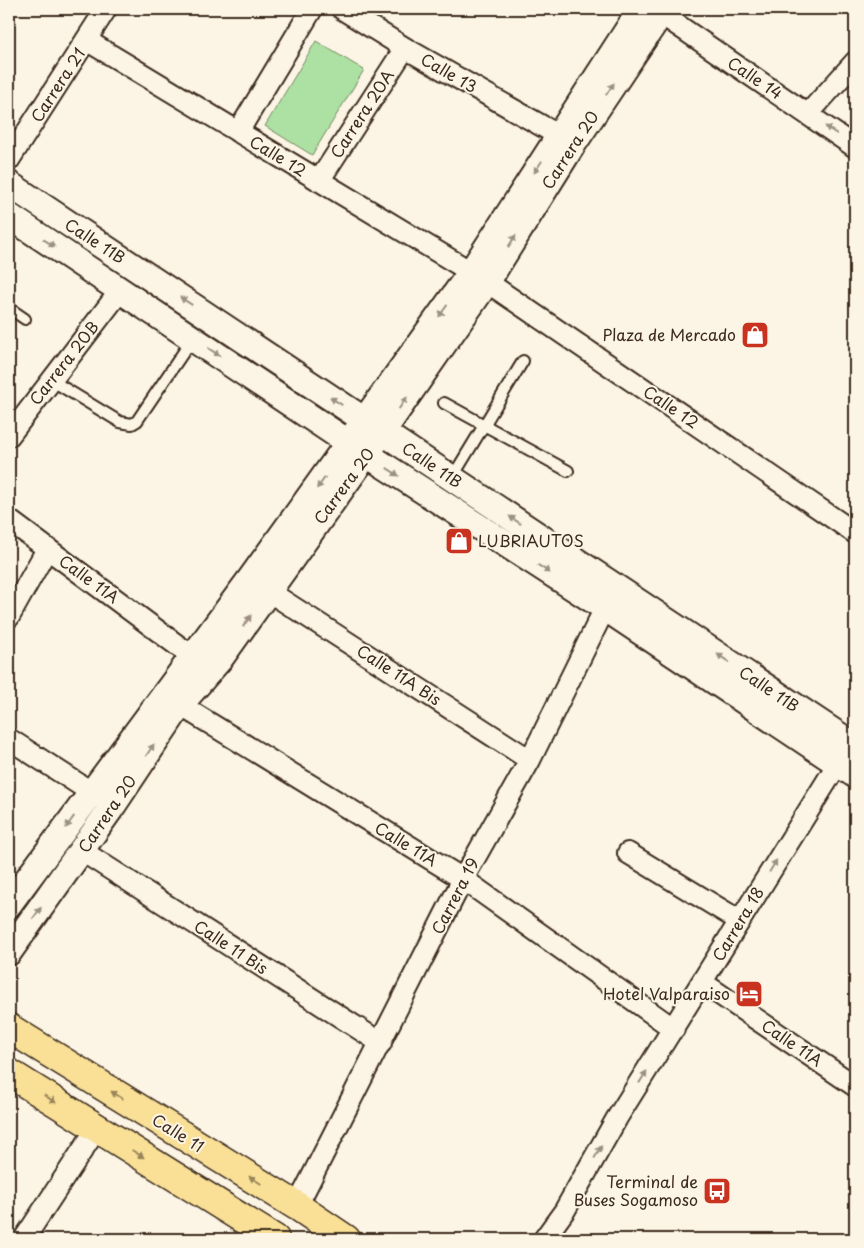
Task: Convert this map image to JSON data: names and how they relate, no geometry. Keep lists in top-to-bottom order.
{
  "streets": {
    "main road": ["Calle 11"],
    "street": [
      "Calle 13",
      "Calle 14",
      "Carrera 21",
      "Carrera 20A",
      "Carrera 20",
      "Calle 12",
      "Calle 11B",
      "Carrera 20B",
      "Calle 11A",
      "Calle 11A Bis",
      "Carrera 19",
      "Carrera 18",
      "Calle 11 Bis"
    ]
  },
  "crossings": [
    ["Calle 13", "Carrera 20A"],
    ["Calle 13", "Carrera 20"],
    ["Calle 14", "Carrera 20"],
    ["Carrera 21", "Calle 12"],
    ["Carrera 20A", "Calle 12"],
    ["Carrera 20", "Calle 12"],
    ["Carrera 20", "Calle 11B"],
    ["Carrera 20", "Calle 11A"],
    ["Carrera 20", "Calle 11A Bis"],
    ["Carrera 20", "Calle 11 Bis"],
    ["Calle 11B", "Carrera 20B"],
    ["Calle 11B", "Carrera 19"],
    ["Calle 11B", "Carrera 18"],
    ["Calle 11A", "Carrera 19"],
    ["Calle 11A", "Carrera 18"],
    ["Calle 11A Bis", "Carrera 19"],
    ["Carrera 19", "Calle 11 Bis"],
    ["Carrera 19", "Calle 11"]
  ],
  "one_way": ["Carrera 18"],
  "places": {
    "shop": ["Plaza de Mercado", "LUBRIAUTOS"],
    "hotel": ["Hotel Valparaiso"],
    "bus stop": ["Terminal de Buses Sogamoso"]
  }
}
